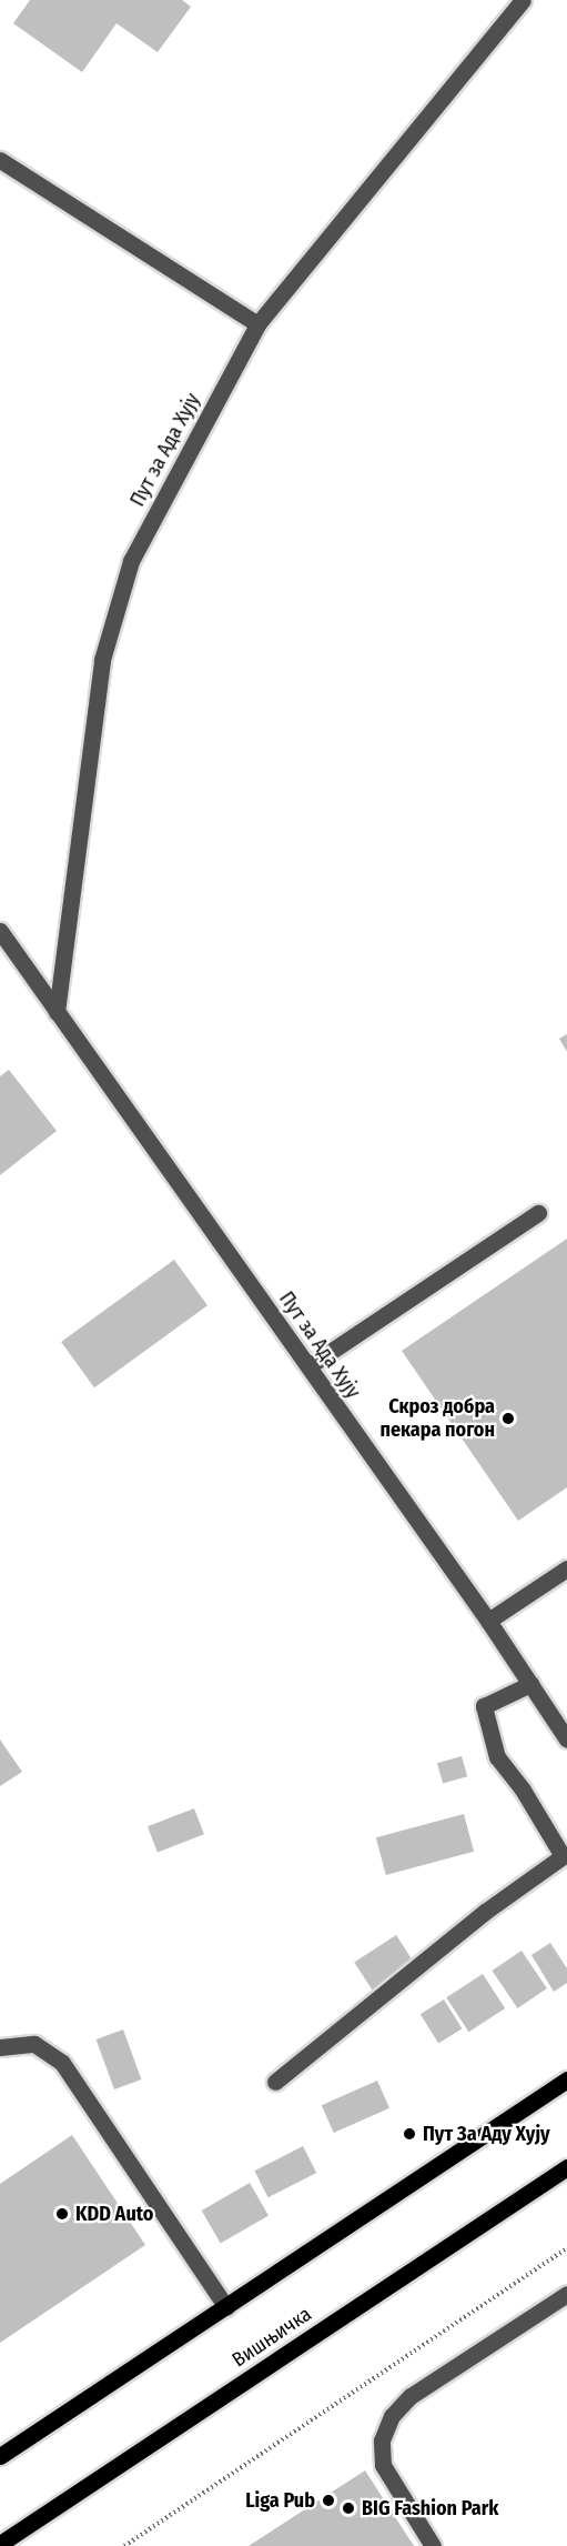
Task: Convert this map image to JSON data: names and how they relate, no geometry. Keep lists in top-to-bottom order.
{
  "streets": {
    "main road": ["Вишњичка"],
    "lane": ["Пут за Ада Хују"]
  },
  "places": [
    "Скроз добра пекара погон",
    "Пут За Аду Хују",
    "KDD Auto",
    "Liga Pub",
    "BIG Fashion Park"
  ]
}
